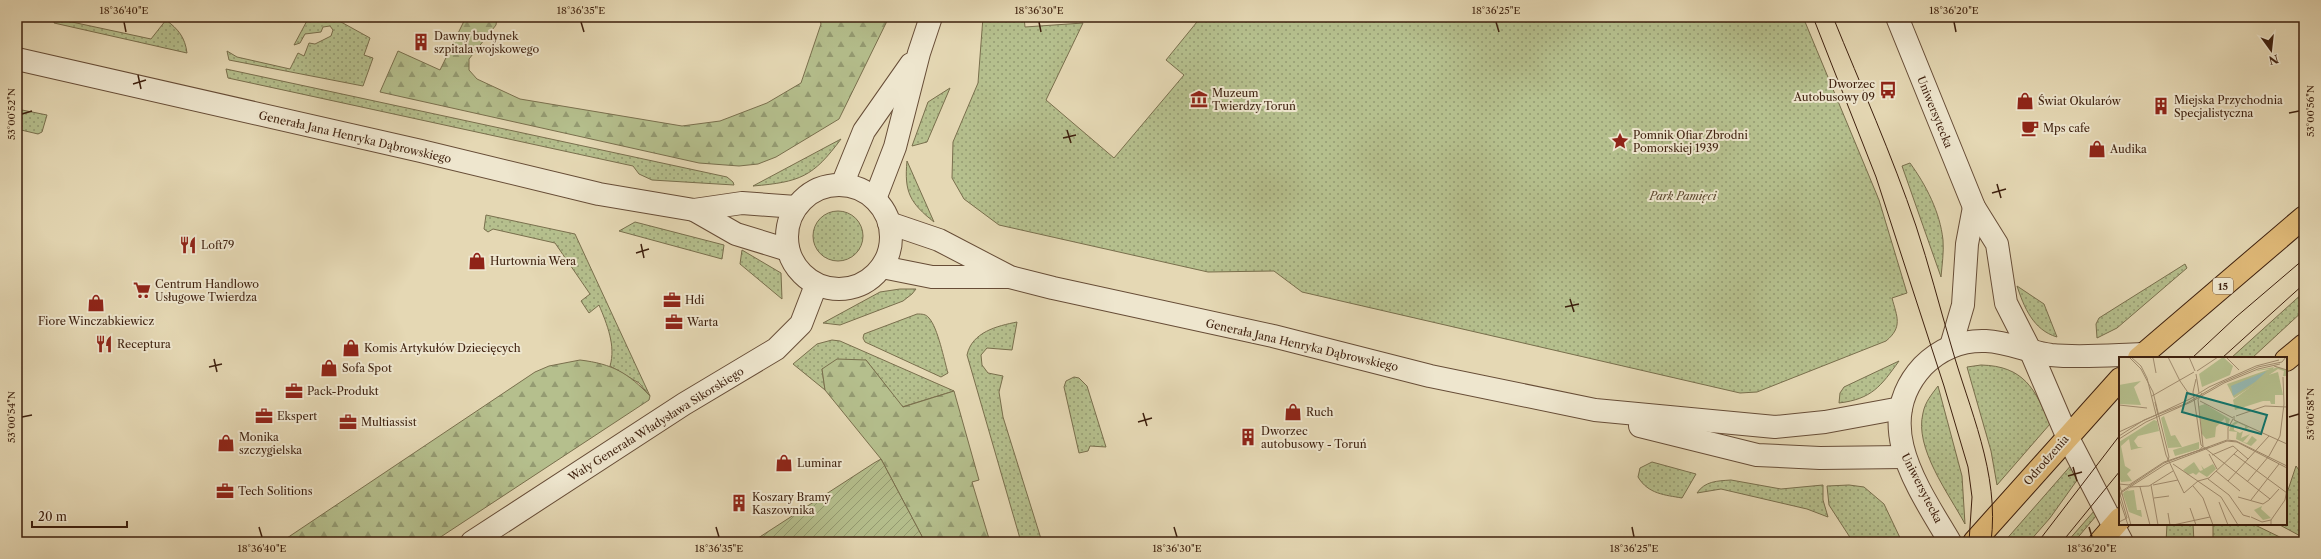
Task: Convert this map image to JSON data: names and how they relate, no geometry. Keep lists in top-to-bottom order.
{
  "streets": {
    "main road": ["15", "Odrodzenia"],
    "street": ["Uniwersytecka", "Generała Jana Henryka Dąbrowskiego", "Wały Generała Władysława Sikorskiego"]
  },
  "crossings": [
    ["Uniwersytecka", "Generała Jana Henryka Dąbrowskiego"],
    ["Uniwersytecka", "Odrodzenia"],
    ["Generała Jana Henryka Dąbrowskiego", "Wały Generała Władysława Sikorskiego"]
  ],
  "parks": ["Park Pamięci"],
  "places": {
    "building": [
      "Dawny budynek szpitala wojskowego",
      "Miejska Przychodnia Specjalistyczna",
      "Dworzec autobusowy - Toruń",
      "Koszary Bramy Kaszownika"
    ],
    "bus stop": ["Dworzec Autobusowy 09"],
    "museum": ["Muzeum Twierdzy Toruń"],
    "shop": [
      "Świat Okularów",
      "Audika",
      "Hurtownia Wera",
      "Fiore Winczabkiewicz",
      "Komis Artykułów Dziecięcych",
      "Sofa Spot",
      "Ruch",
      "Monika szczygielska",
      "Luminar"
    ],
    "cafe": ["Mps cafe"],
    "place": ["Pomnik Ofiar Zbrodni Pomorskiej 1939"],
    "restaurant": ["Loft79", "Receptura"],
    "supermarket": ["Centrum Handlowo Usługowe Twierdza"],
    "office": [
      "Hdi",
      "Warta",
      "Pack-Produkt",
      "Ekspert",
      "Multiassist",
      "Tech Solitions"
    ]
  },
  "scale_bar": "20 m",
  "north": "bottom",
  "coordinates": [
    "18°36'40\"E",
    "18°36'35\"E",
    "18°36'30\"E",
    "18°36'25\"E",
    "18°36'20\"E",
    "53°00'56\"N",
    "53°00'52\"N",
    "53°00'58\"N",
    "53°00'54\"N"
  ]
}
